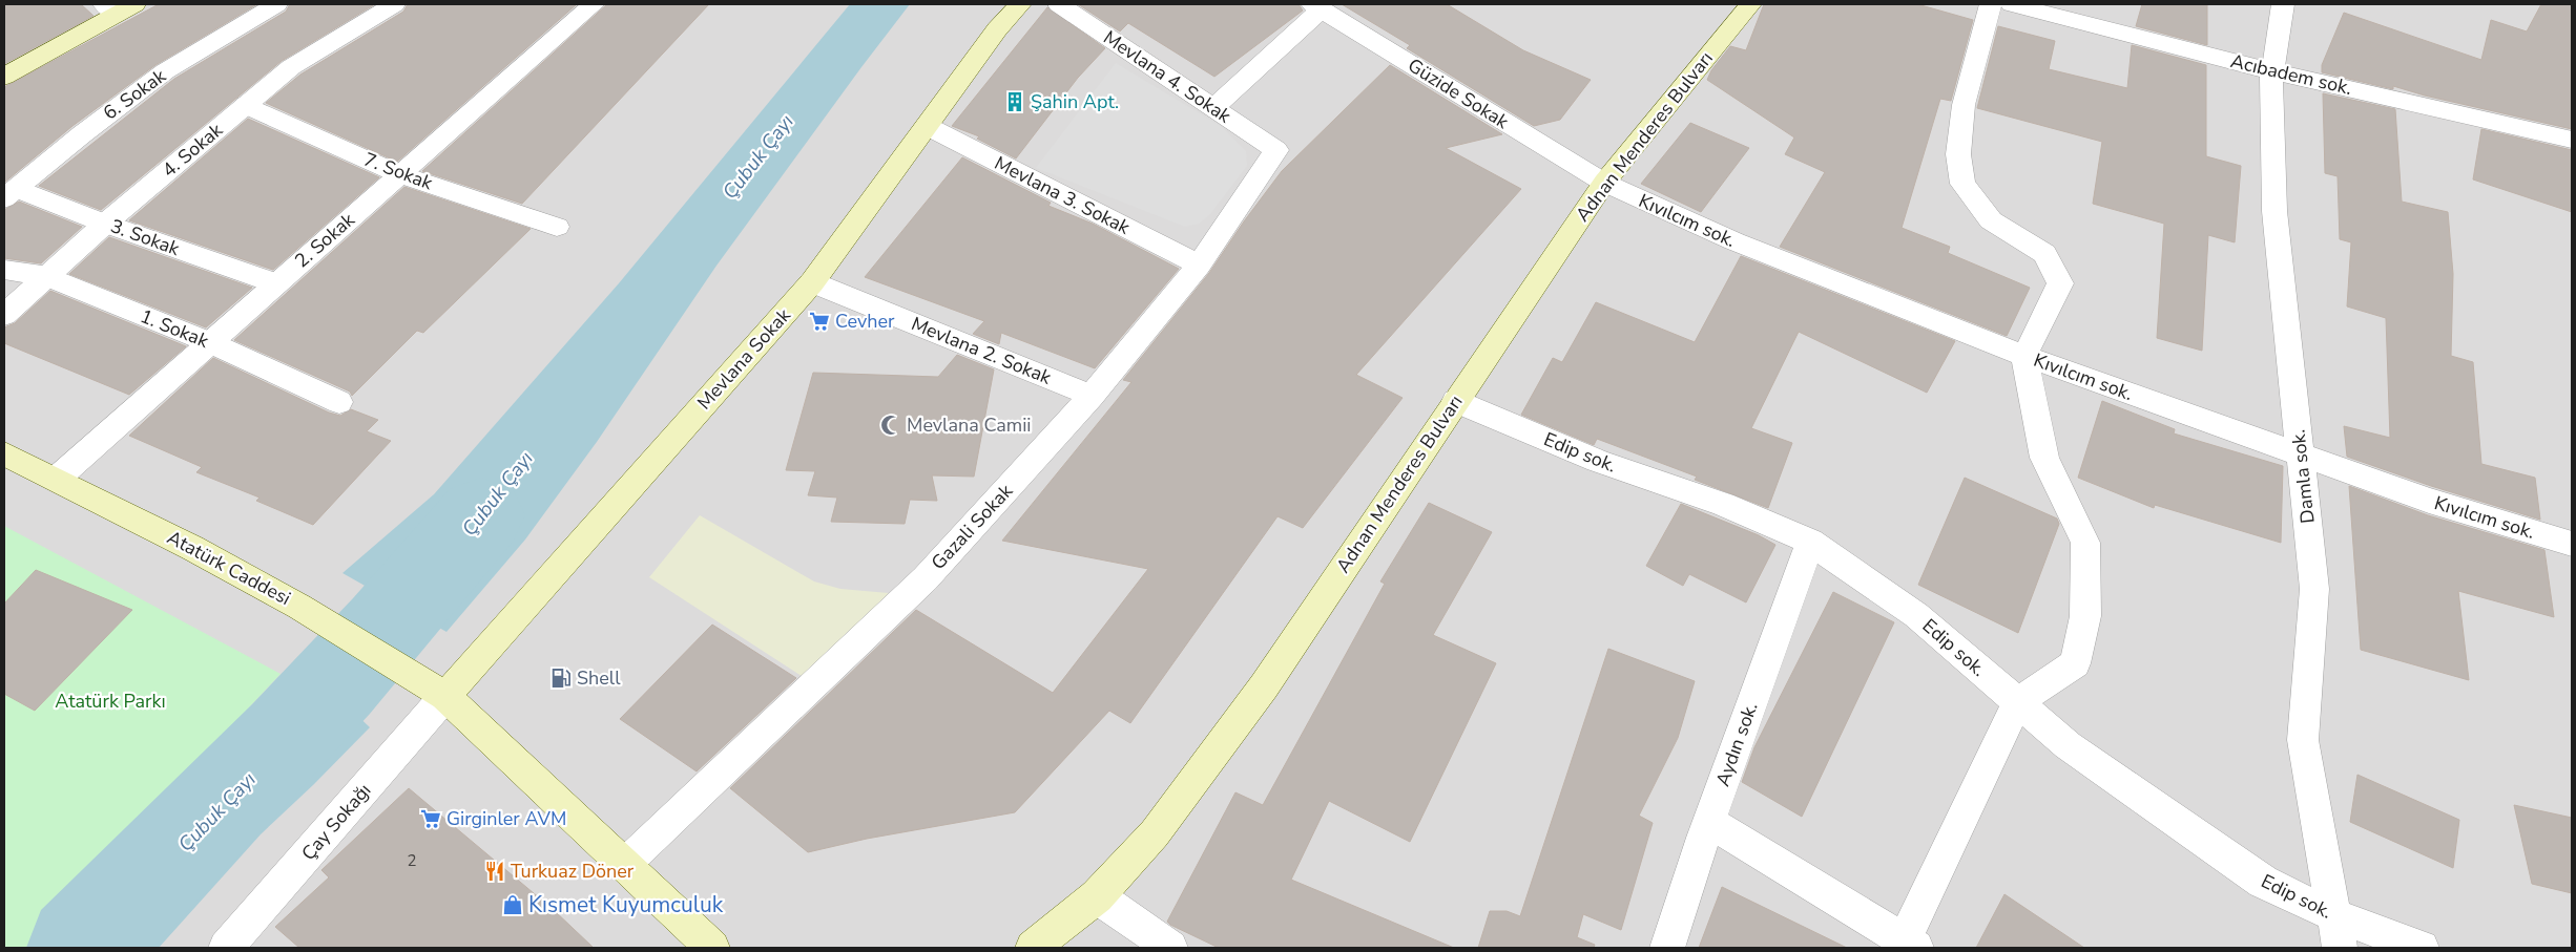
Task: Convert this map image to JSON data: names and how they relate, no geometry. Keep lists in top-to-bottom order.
{
  "streets": {
    "main road": ["Adnan Menderes Bulvarı", "Mevlana Sokak", "Atatürk Caddesi"],
    "street": [
      "Acıbadem sok.",
      "Mevlana 4. Sokak",
      "Güzide Sokak",
      "6. Sokak",
      "4. Sokak",
      "7. Sokak",
      "Mevlana 3. Sokak",
      "Kıvılcım sok.",
      "3. Sokak",
      "2. Sokak",
      "1. Sokak",
      "Mevlana 2. Sokak",
      "Edip sok.",
      "Damla sok.",
      "Gazali Sokak",
      "Aydın sok.",
      "Çay Sokağı"
    ]
  },
  "crossings": [
    ["Acıbadem sok.", "Damla sok."],
    ["Mevlana 4. Sokak", "Gazali Sokak"],
    ["Güzide Sokak", "Adnan Menderes Bulvarı"],
    ["Güzide Sokak", "Kıvılcım sok."],
    ["6. Sokak", "3. Sokak"],
    ["Adnan Menderes Bulvarı", "Kıvılcım sok."],
    ["Adnan Menderes Bulvarı", "Edip sok."],
    ["4. Sokak", "7. Sokak"],
    ["4. Sokak", "3. Sokak"],
    ["4. Sokak", "1. Sokak"],
    ["7. Sokak", "2. Sokak"],
    ["Mevlana 3. Sokak", "Mevlana Sokak"],
    ["Mevlana 3. Sokak", "Gazali Sokak"],
    ["Kıvılcım sok.", "Damla sok."],
    ["3. Sokak", "2. Sokak"],
    ["2. Sokak", "1. Sokak"],
    ["2. Sokak", "Atatürk Caddesi"],
    ["Mevlana 2. Sokak", "Mevlana Sokak"],
    ["Mevlana 2. Sokak", "Gazali Sokak"],
    ["Mevlana Sokak", "Atatürk Caddesi"],
    ["Mevlana Sokak", "Çay Sokağı"],
    ["Edip sok.", "Damla sok."],
    ["Edip sok.", "Aydın sok."],
    ["Gazali Sokak", "Atatürk Caddesi"],
    ["Atatürk Caddesi", "Çay Sokağı"]
  ],
  "water": ["Çubuk Çayı"],
  "parks": ["Atatürk Parkı"],
  "places": {
    "building": ["Şahin Apt."],
    "supermarket": ["Cevher", "Girginler AVM"],
    "mosque": ["Mevlana Camii"],
    "fuel station": ["Shell"],
    "restaurant": ["Turkuaz Döner"],
    "shop": ["Kısmet Kuyumculuk"]
  },
  "house_numbers": ["2"]
}
